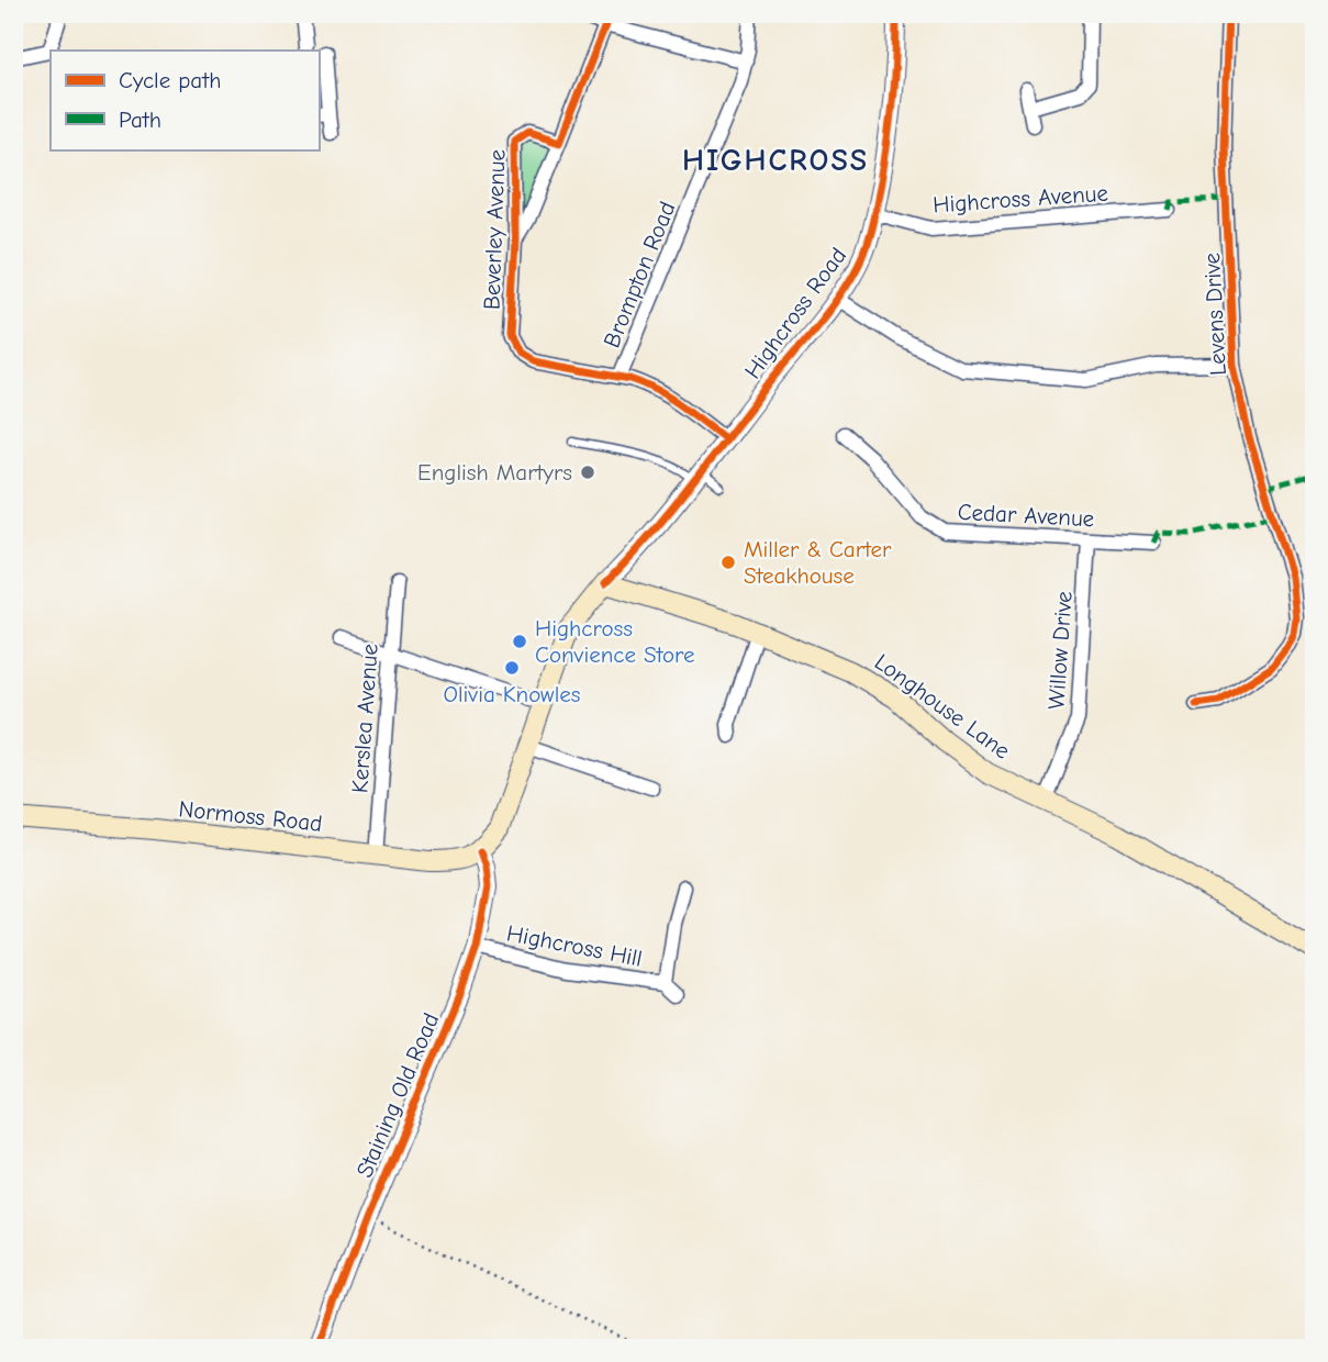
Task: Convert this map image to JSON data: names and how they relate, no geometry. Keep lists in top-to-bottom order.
{
  "streets": {
    "main road": ["Highcross Road", "Longhouse Lane", "Normoss Road"],
    "street": [
      "Highcross Avenue",
      "Beverley Avenue",
      "Brompton Road",
      "Levens Drive",
      "Cedar Avenue",
      "Willow Drive",
      "Kerslea Avenue",
      "Highcross Hill",
      "Staining Old Road"
    ]
  },
  "crossings": [
    ["Highcross Avenue", "Highcross Road"],
    ["Beverley Avenue", "Brompton Road"],
    ["Beverley Avenue", "Highcross Road"],
    ["Highcross Road", "Longhouse Lane"],
    ["Highcross Road", "Normoss Road"],
    ["Highcross Road", "Staining Old Road"],
    ["Cedar Avenue", "Willow Drive"],
    ["Willow Drive", "Longhouse Lane"],
    ["Kerslea Avenue", "Normoss Road"],
    ["Normoss Road", "Staining Old Road"],
    ["Highcross Hill", "Staining Old Road"]
  ],
  "districts": ["HIGHCROSS"],
  "places": [
    "English Martyrs",
    "Miller & Carter Steakhouse",
    "Highcross Convience Store",
    "Olivia Knowles"
  ],
  "legend": ["Cycle path", "Path"]
}
